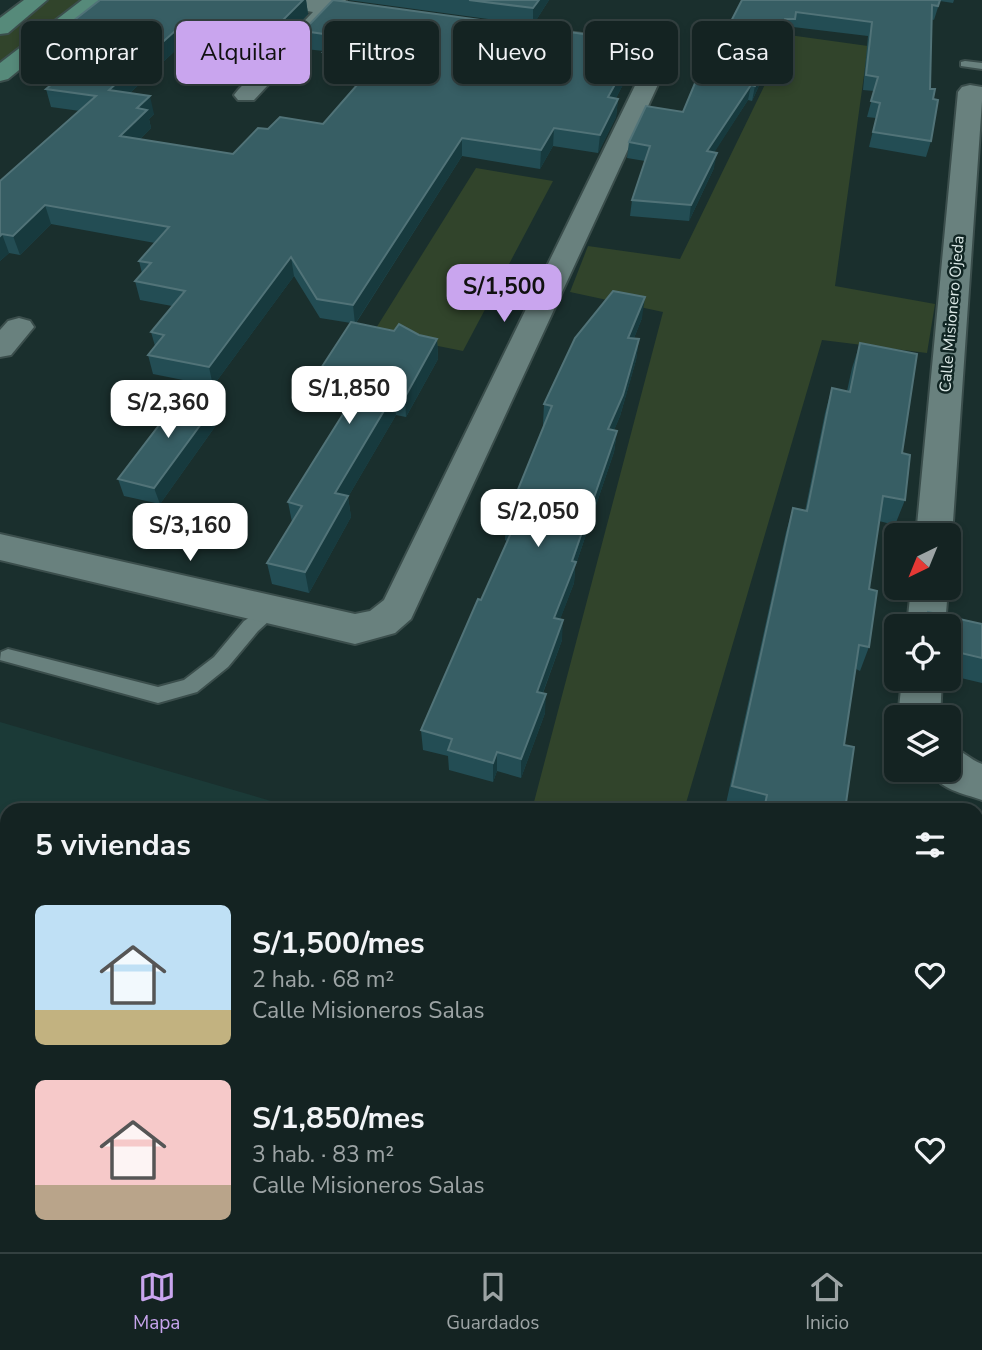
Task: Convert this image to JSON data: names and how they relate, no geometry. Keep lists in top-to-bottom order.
{
  "streets": {
    "street": ["Calle Misionero Ojeda"]
  },
  "north": "bottom left",
  "page": {
    "chip": [
      "Comprar",
      "Alquilar",
      "Filtros",
      "Nuevo",
      "Piso",
      "Casa"
    ],
    "price": [
      "S/1,500",
      "S/1,850",
      "S/2,360",
      "S/2,050",
      "S/3,160"
    ],
    "heading": "5 viviendas",
    "list": [
      {
        "name": "S/1,500/mes",
        "note": "2 hab. · 68 m² · Calle Misioneros Salas"
      },
      {
        "name": "S/1,850/mes",
        "note": "3 hab. · 83 m² · Calle Misioneros Salas"
      }
    ],
    "tabs": ["Mapa", "Guardados", "Inicio"]
  }
}
